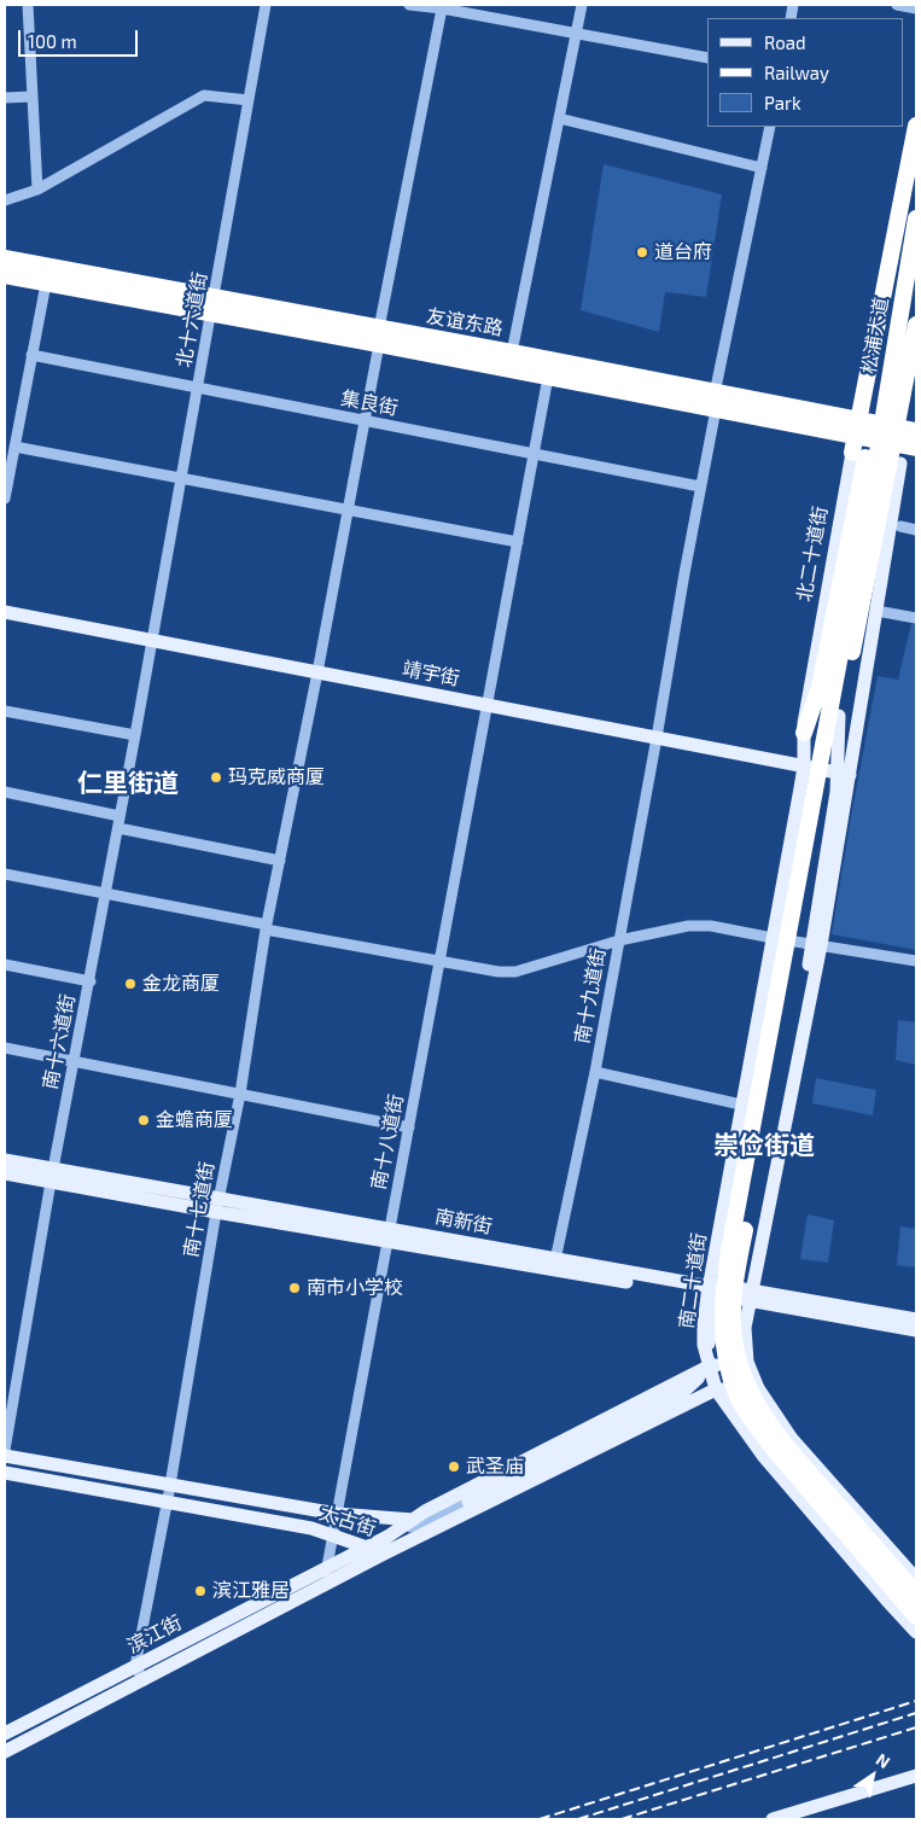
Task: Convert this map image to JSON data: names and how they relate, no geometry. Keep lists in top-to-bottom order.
{
  "streets": {
    "highway": ["友谊东路", "松浦大道", "北二十道街"],
    "main road": [
      "靖宇街",
      "南新街",
      "南二十道街",
      "太古街",
      "滨江街"
    ],
    "street": [
      "北十六道街",
      "集良街",
      "南十九道街",
      "南十六道街",
      "南十八道街",
      "南十七道街"
    ]
  },
  "crossings": [
    ["北十六道街", "友谊东路"],
    ["北十六道街", "集良街"],
    ["北十六道街", "靖宇街"],
    ["北十六道街", "南十六道街"],
    ["友谊东路", "北二十道街"],
    ["友谊东路", "南十九道街"],
    ["友谊东路", "南十八道街"],
    ["友谊东路", "南十七道街"],
    ["集良街", "南十九道街"],
    ["集良街", "南十八道街"],
    ["集良街", "南十七道街"],
    ["北二十道街", "靖宇街"],
    ["北二十道街", "南二十道街"],
    ["靖宇街", "南十九道街"],
    ["靖宇街", "南十六道街"],
    ["靖宇街", "南十八道街"],
    ["靖宇街", "南十七道街"],
    ["南十九道街", "南新街"],
    ["南十六道街", "南新街"],
    ["南十八道街", "南新街"],
    ["南十八道街", "太古街"],
    ["南十八道街", "滨江街"],
    ["南十七道街", "南新街"],
    ["南十七道街", "太古街"],
    ["南十七道街", "滨江街"],
    ["南新街", "南二十道街"],
    ["南二十道街", "太古街"],
    ["太古街", "滨江街"]
  ],
  "districts": ["仁里街道", "崇俭街道"],
  "places": [
    "道台府",
    "玛克威商厦",
    "金龙商厦",
    "金蟾商厦",
    "南市小学校",
    "武圣庙",
    "滨江雅居"
  ],
  "legend": ["Road", "Railway", "Park"],
  "scale_bar": "100 m",
  "north": "top right"
}
